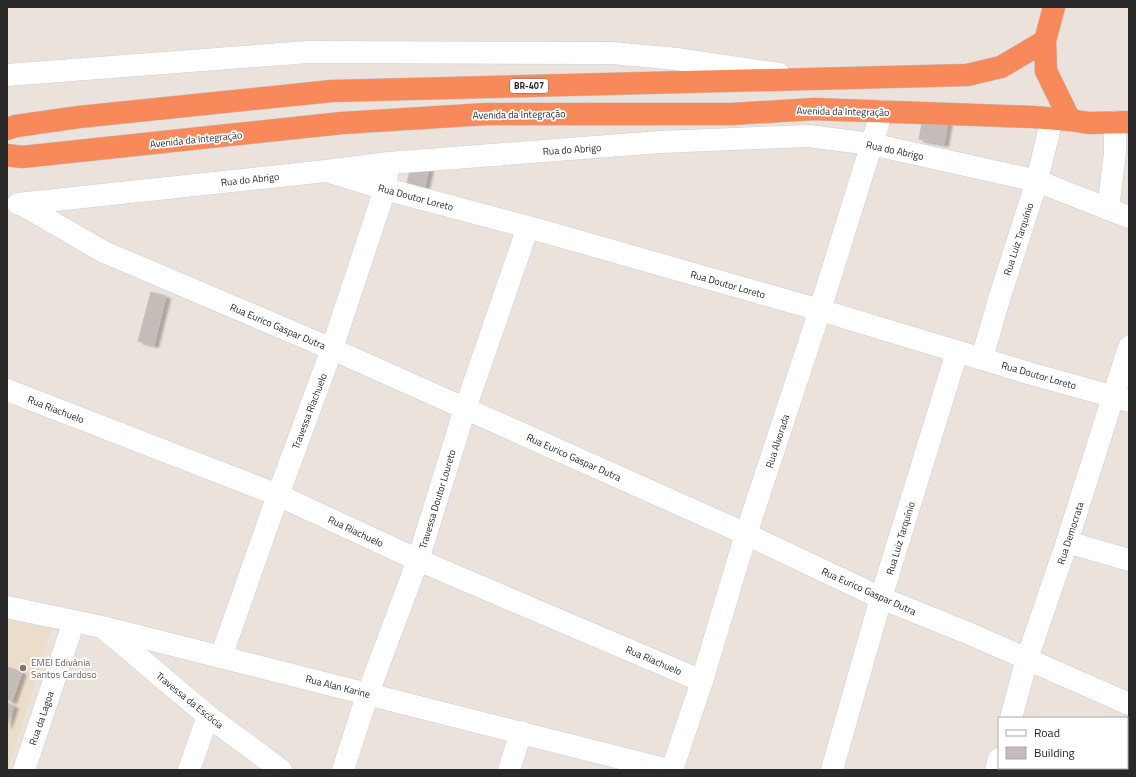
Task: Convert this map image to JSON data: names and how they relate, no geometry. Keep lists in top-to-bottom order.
{
  "streets": {
    "highway": ["BR-407", "Avenida da Integração"],
    "street": [
      "Rua do Abrigo",
      "Rua Doutor Loreto",
      "Rua Luiz Tarquínio",
      "Rua Eurico Gaspar Dutra",
      "Rua Riachuelo",
      "Travessa Riachuelo",
      "Rua Alvorada",
      "Travessa Doutor Loureto",
      "Rua Democrata",
      "Rua Alan Karine",
      "Travessa da Escócia",
      "Rua da Lagoa"
    ]
  },
  "crossings": [
    ["Avenida da Integração", "Rua Luiz Tarquínio"],
    ["Avenida da Integração", "Rua Alvorada"],
    ["Rua do Abrigo", "Rua Doutor Loreto"],
    ["Rua do Abrigo", "Rua Luiz Tarquínio"],
    ["Rua do Abrigo", "Rua Eurico Gaspar Dutra"],
    ["Rua do Abrigo", "Travessa Riachuelo"],
    ["Rua do Abrigo", "Rua Alvorada"],
    ["Rua Doutor Loreto", "Rua Luiz Tarquínio"],
    ["Rua Doutor Loreto", "Travessa Riachuelo"],
    ["Rua Doutor Loreto", "Rua Alvorada"],
    ["Rua Doutor Loreto", "Travessa Doutor Loureto"],
    ["Rua Doutor Loreto", "Rua Democrata"],
    ["Rua Luiz Tarquínio", "Rua Eurico Gaspar Dutra"],
    ["Rua Eurico Gaspar Dutra", "Travessa Riachuelo"],
    ["Rua Eurico Gaspar Dutra", "Rua Alvorada"],
    ["Rua Eurico Gaspar Dutra", "Travessa Doutor Loureto"],
    ["Rua Eurico Gaspar Dutra", "Rua Democrata"],
    ["Rua Riachuelo", "Travessa Riachuelo"],
    ["Rua Riachuelo", "Rua Alvorada"],
    ["Rua Riachuelo", "Travessa Doutor Loureto"],
    ["Travessa Riachuelo", "Rua Alan Karine"],
    ["Travessa Doutor Loureto", "Rua Alan Karine"],
    ["Rua Alan Karine", "Travessa da Escócia"],
    ["Rua Alan Karine", "Rua da Lagoa"]
  ],
  "places": ["EMEI Edivânia Santos Cardoso"],
  "legend": ["Road", "Building"]
}
